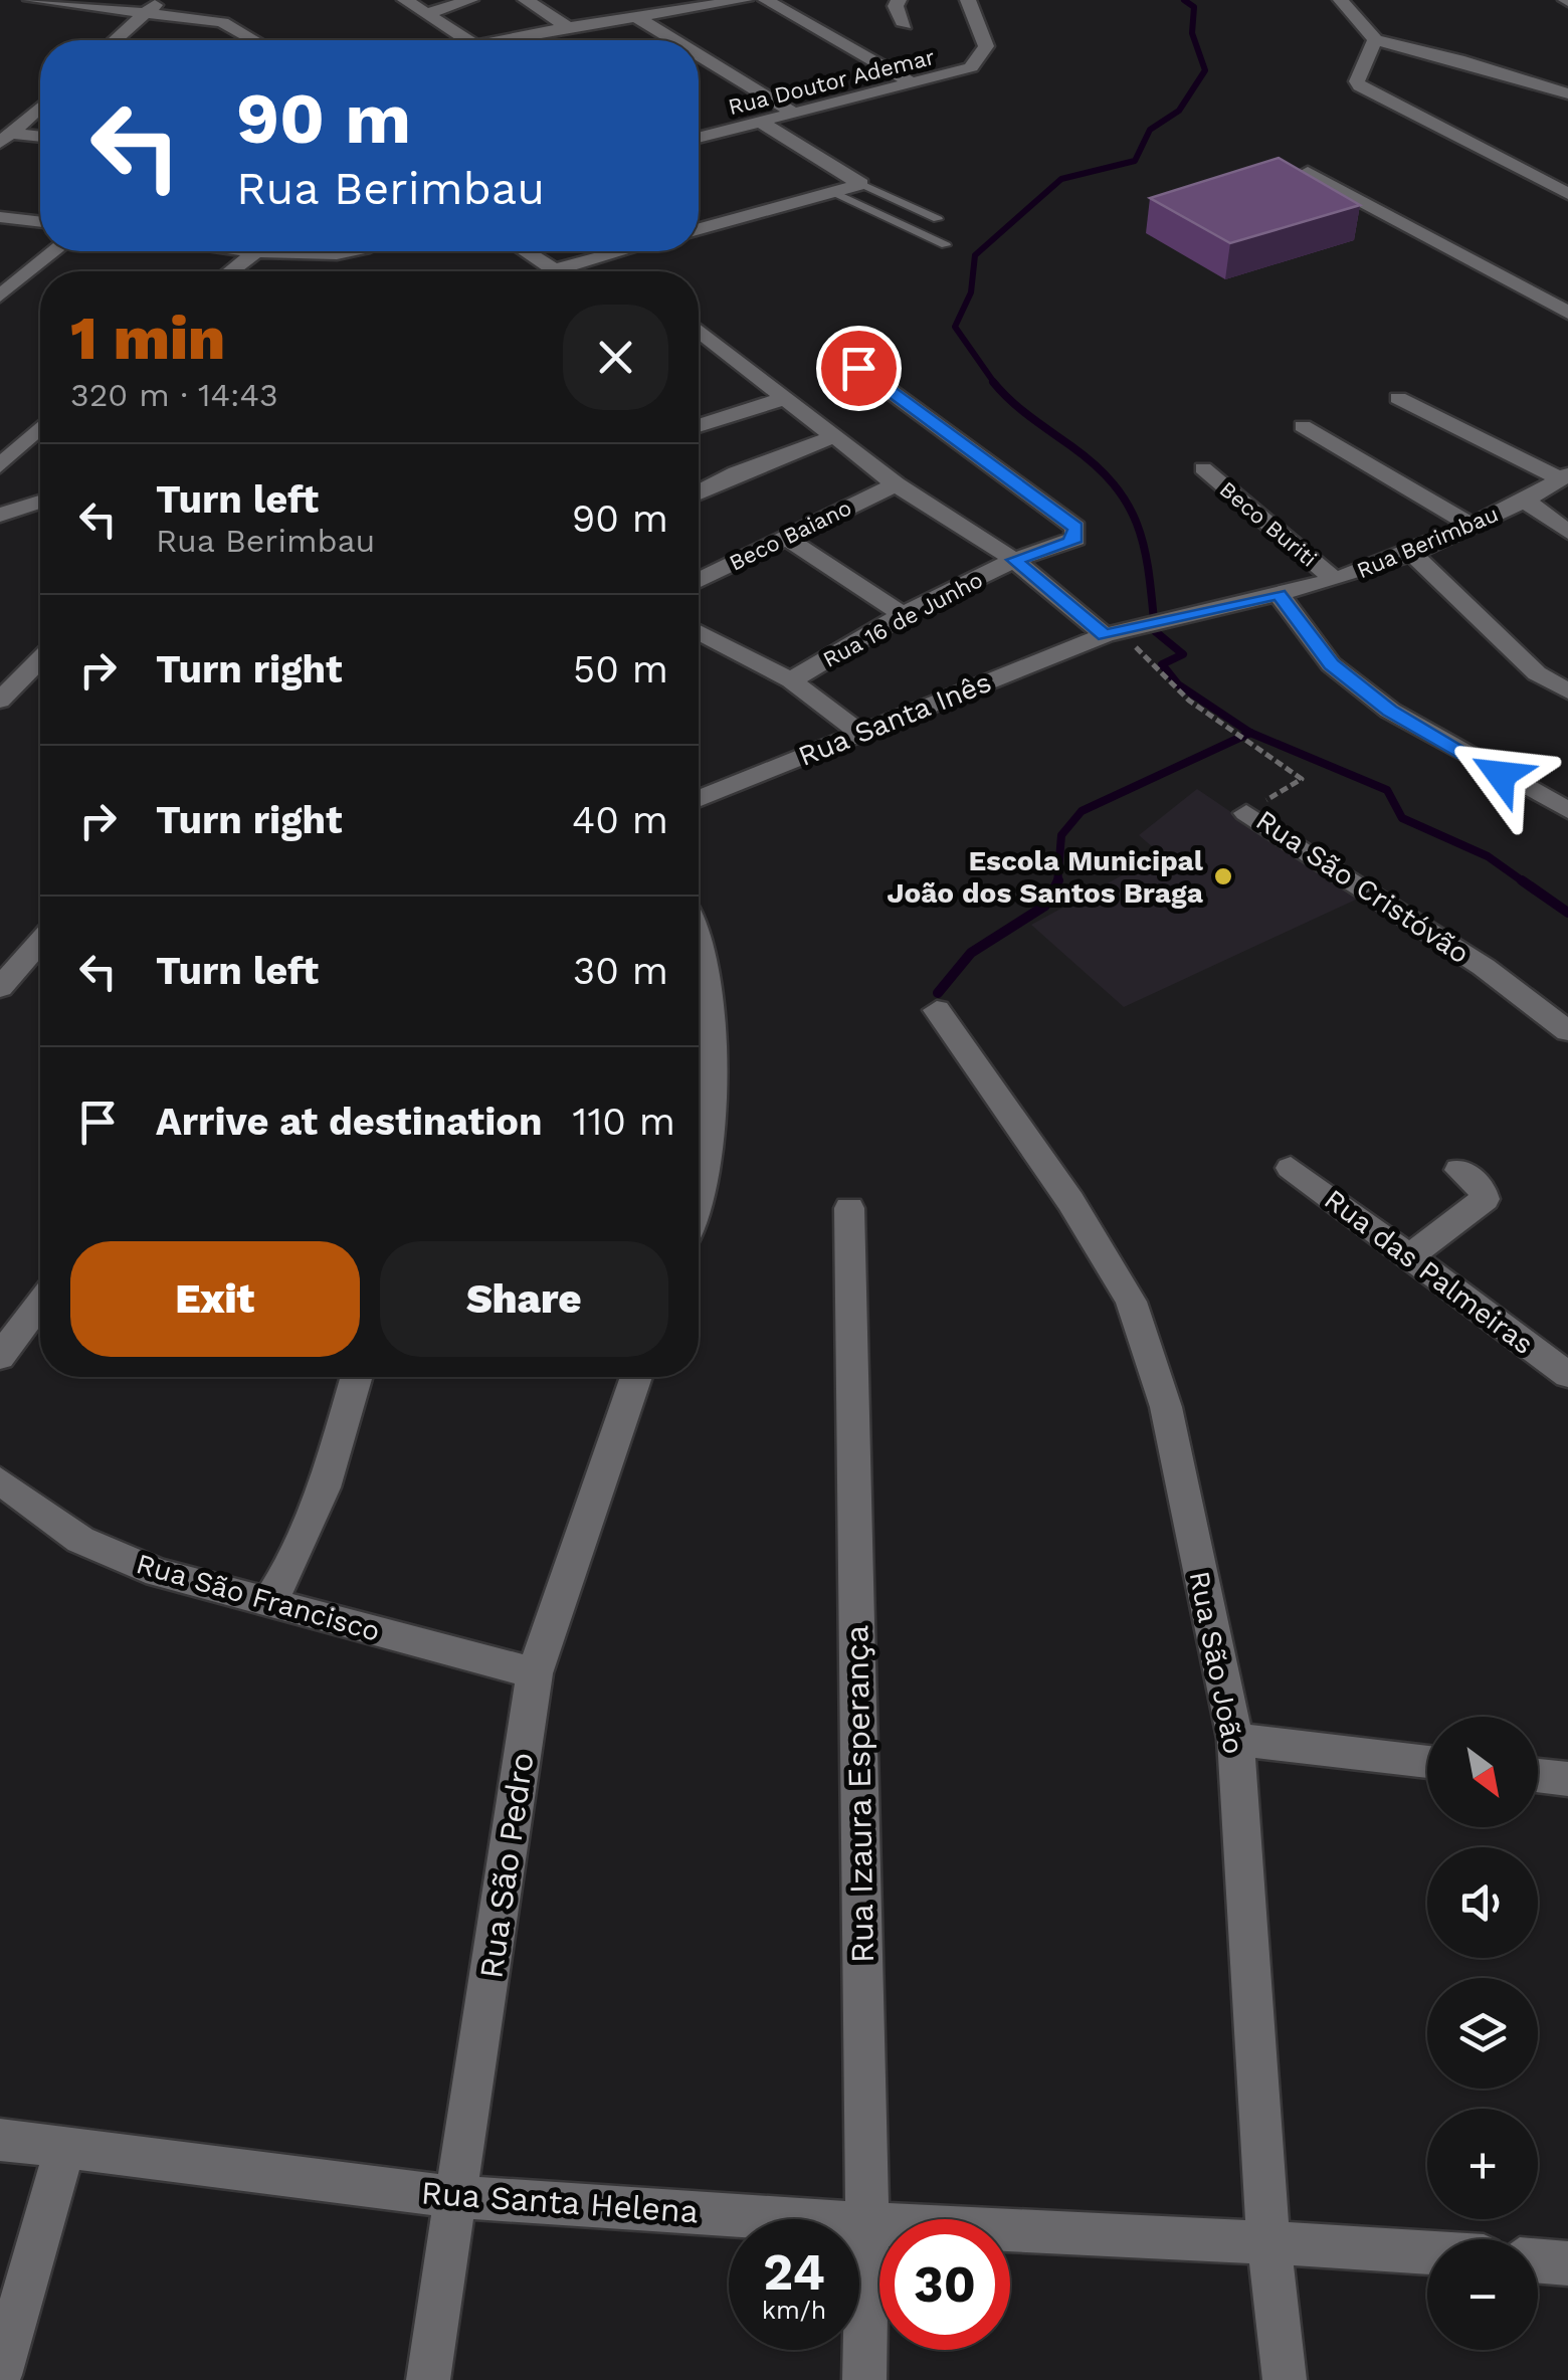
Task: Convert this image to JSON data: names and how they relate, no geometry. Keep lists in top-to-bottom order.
{
  "streets": {
    "street": [
      "Rua Doutor Ademar",
      "Beco Buriti",
      "Beco Baiano",
      "Rua Berimbau",
      "Rua 16 de Junho",
      "Rua Santa Inês",
      "Rua São Cristóvão",
      "Rua das Palmeiras",
      "Rua São Francisco",
      "Rua São João",
      "Rua Izaura Esperança",
      "Rua São Pedro",
      "Rua Santa Helena"
    ]
  },
  "crossings": [
    ["Beco Buriti", "Rua Berimbau"],
    ["Rua Berimbau", "Rua Santa Inês"],
    ["Rua Berimbau", "Rua São Cristóvão"],
    ["Rua Santa Inês", "Rua São Cristóvão"],
    ["Rua São Francisco", "Rua São Pedro"],
    ["Rua São João", "Rua Santa Helena"],
    ["Rua Izaura Esperança", "Rua Santa Helena"],
    ["Rua São Pedro", "Rua Santa Helena"]
  ],
  "places": ["Escola Municipal João dos Santos Braga"],
  "north": "bottom right",
  "page": {
    "turn": ["90 m", "Rua Berimbau"],
    "heading": ["1 min", "320 m · 14:43"],
    "list": [
      {
        "name": "Turn left",
        "note": "Rua Berimbau",
        "value": "90 m"
      },
      {
        "name": "Turn right",
        "value": "50 m"
      },
      {
        "name": "Turn right",
        "value": "40 m"
      },
      {
        "name": "Turn left",
        "value": "30 m"
      },
      {
        "name": "Arrive at destination",
        "value": "110 m"
      }
    ],
    "buttons": ["Exit", "Share"],
    "map_buttons": ["+", "−"],
    "speed": "24 km/h",
    "limit": "30"
  }
}
